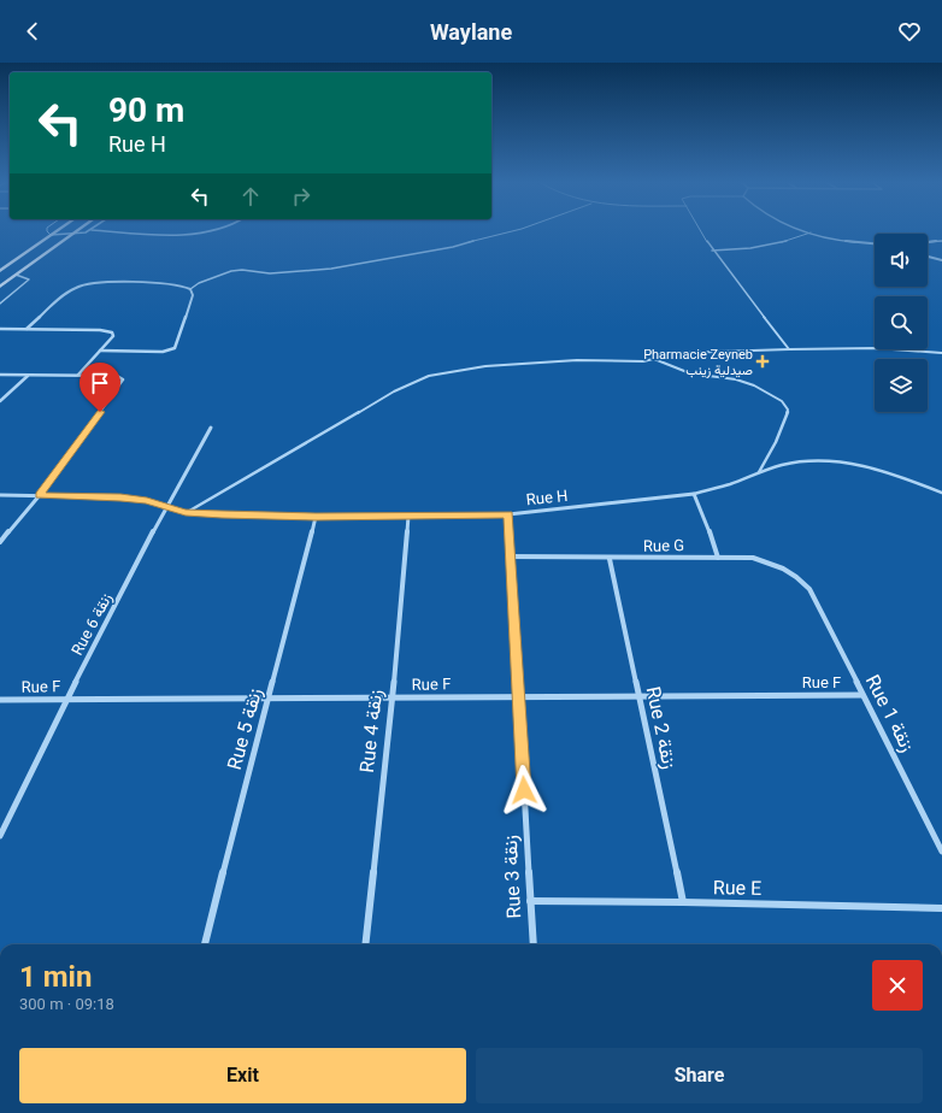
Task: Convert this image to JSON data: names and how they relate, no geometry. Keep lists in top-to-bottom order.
{
  "streets": {
    "street": [
      "Rue H",
      "Rue G",
      "Rue 6 زنقة",
      "Rue F",
      "Rue 1 زنقة",
      "Rue 2 زنقة",
      "Rue 5 زنقة",
      "Rue 4 زنقة",
      "Rue 3 زنقة",
      "Rue E"
    ]
  },
  "crossings": [
    ["Rue H", "Rue 6 زنقة"],
    ["Rue H", "Rue 5 زنقة"],
    ["Rue H", "Rue 4 زنقة"],
    ["Rue H", "Rue 3 زنقة"],
    ["Rue G", "Rue 1 زنقة"],
    ["Rue G", "Rue 2 زنقة"],
    ["Rue G", "Rue 3 زنقة"],
    ["Rue 6 زنقة", "Rue F"],
    ["Rue F", "Rue 1 زنقة"],
    ["Rue F", "Rue 2 زنقة"],
    ["Rue F", "Rue 5 زنقة"],
    ["Rue F", "Rue 4 زنقة"],
    ["Rue F", "Rue 3 زنقة"],
    ["Rue 2 زنقة", "Rue E"],
    ["Rue 3 زنقة", "Rue E"]
  ],
  "places": {
    "health": ["Pharmacie Zeyneb صيدلية زينب"]
  },
  "page": {
    "header": "Waylane",
    "turn": ["90 m", "Rue H"],
    "heading": ["1 min", "300 m · 09:18"],
    "buttons": ["Exit", "Share"]
  }
}
